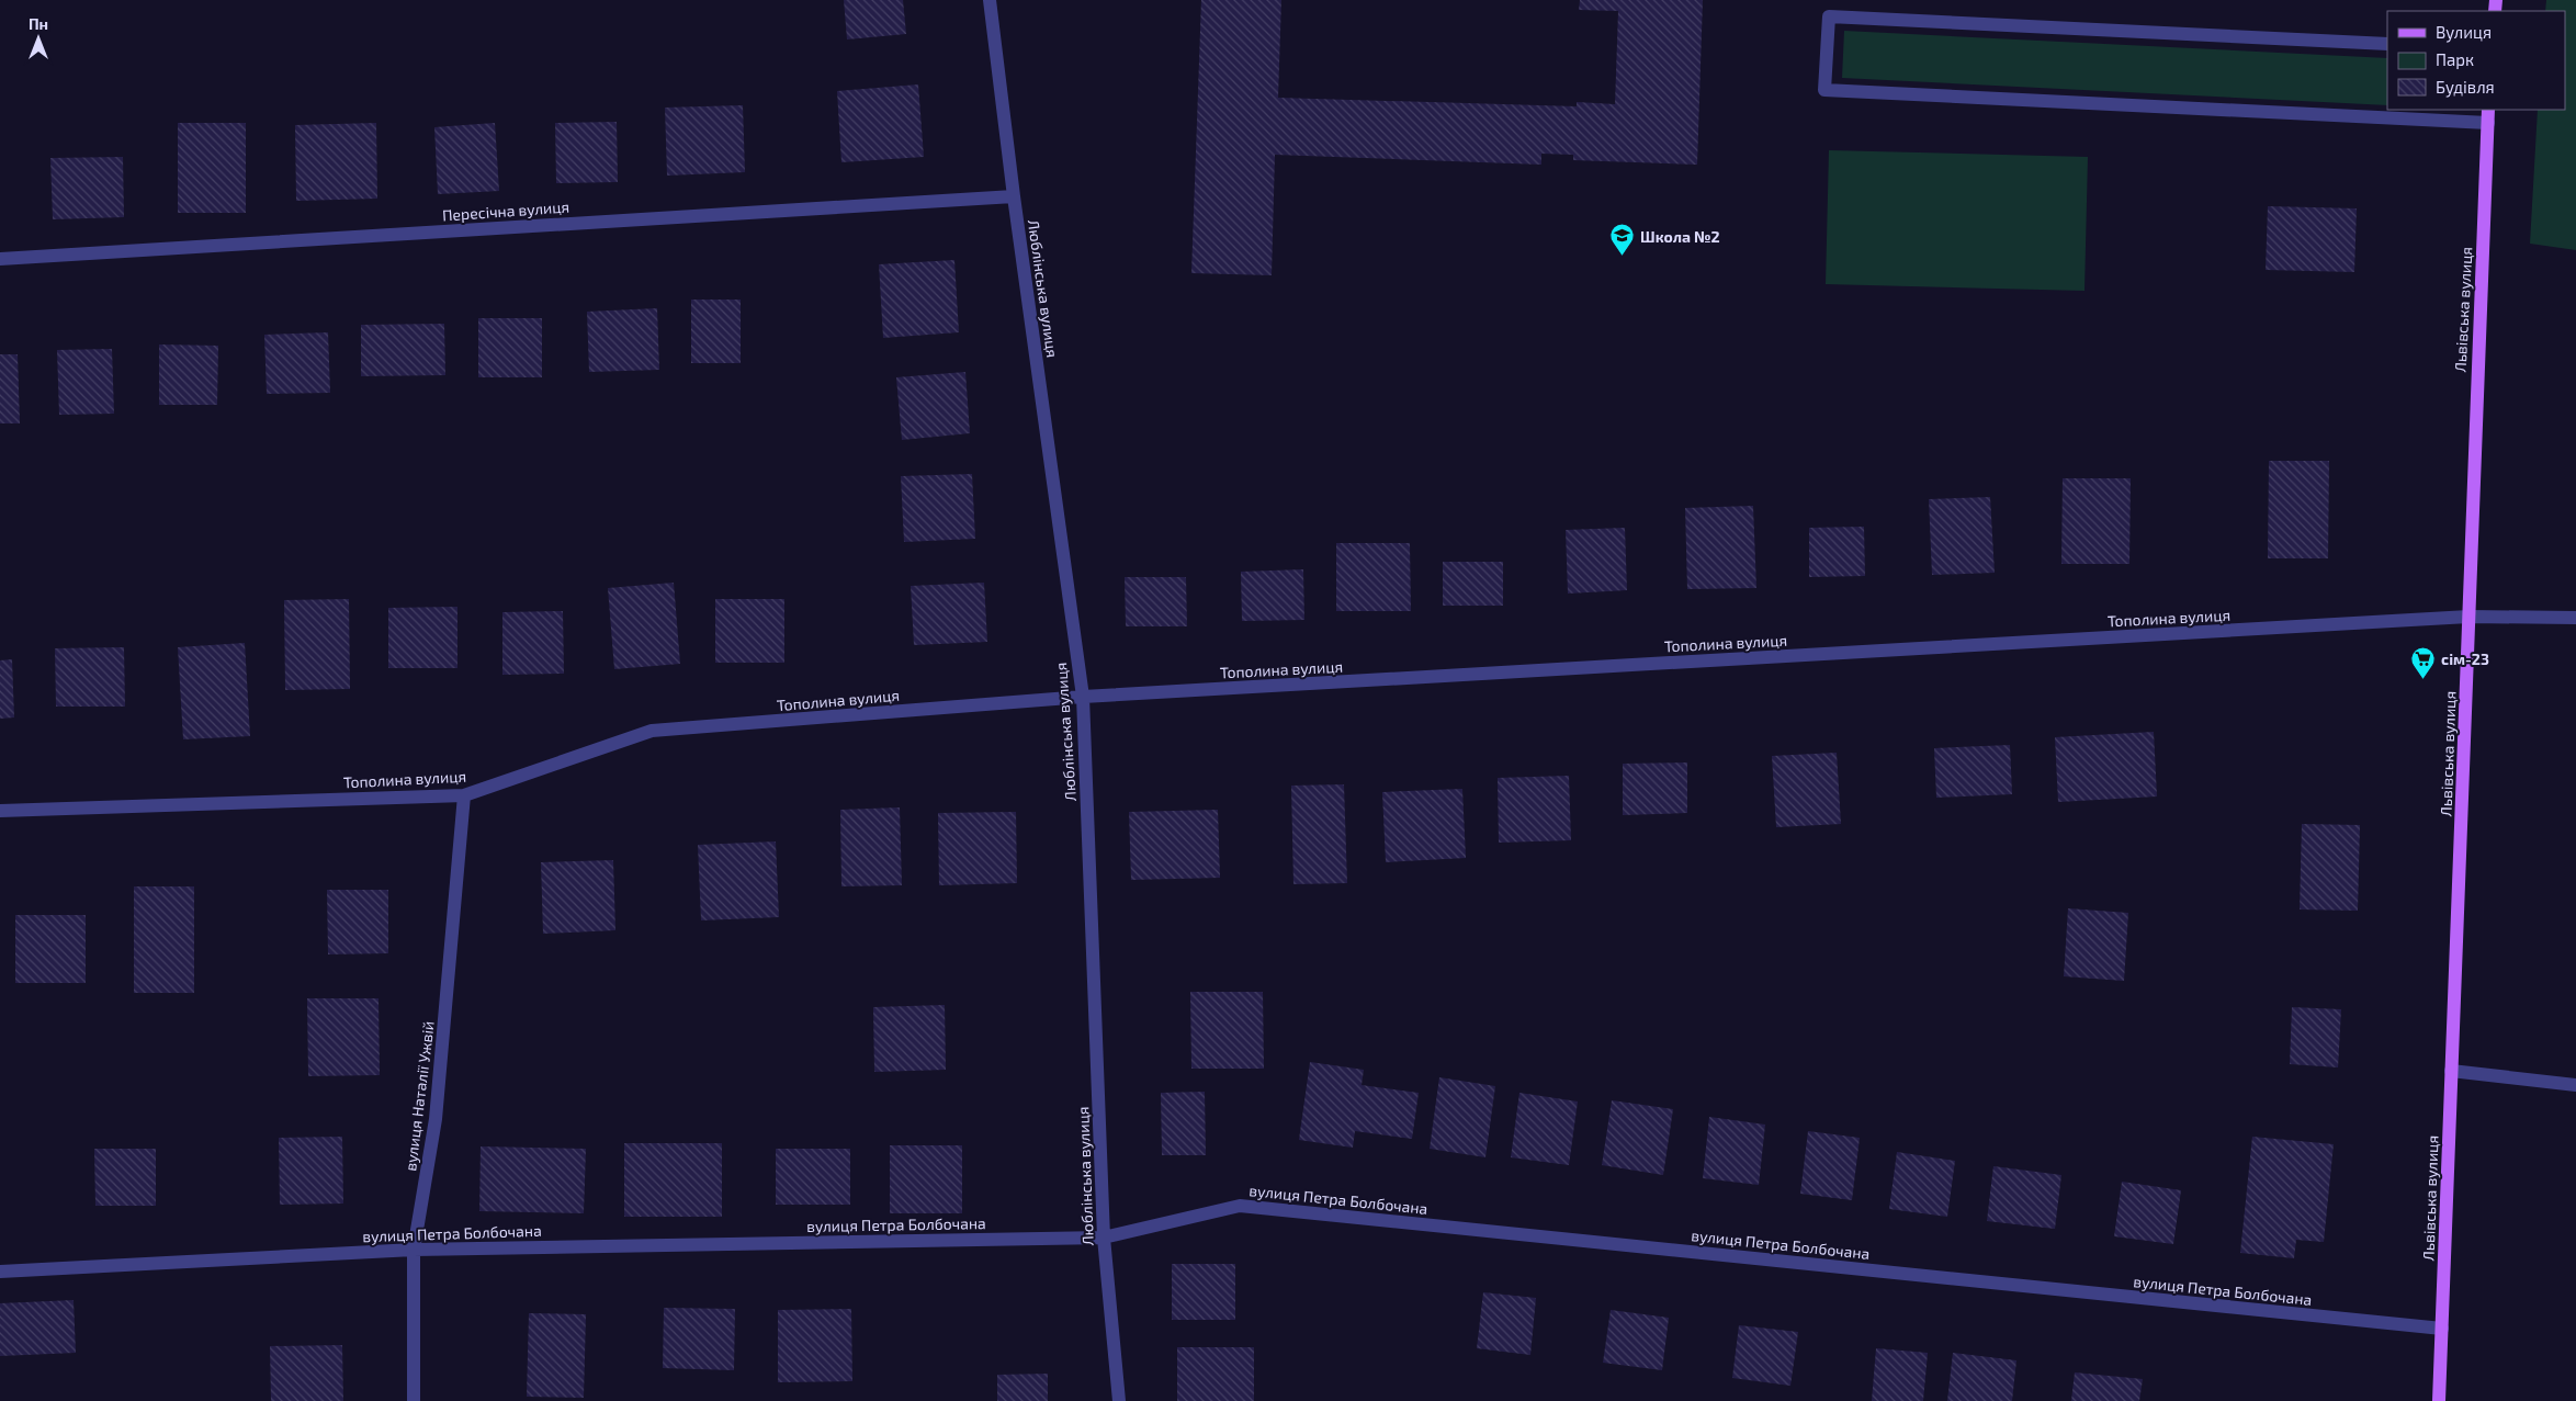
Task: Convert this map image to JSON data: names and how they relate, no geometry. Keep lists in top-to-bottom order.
{
  "streets": {
    "main road": ["Львівська вулиця"],
    "street": [
      "Пересічна вулиця",
      "Люблінська вулиця",
      "Тополина вулиця",
      "вулиця Наталії Ужвій",
      "вулиця Петра Болбочана"
    ]
  },
  "crossings": [
    ["Пересічна вулиця", "Люблінська вулиця"],
    ["Люблінська вулиця", "Тополина вулиця"],
    ["Люблінська вулиця", "вулиця Петра Болбочана"],
    ["Львівська вулиця", "Тополина вулиця"],
    ["Львівська вулиця", "вулиця Петра Болбочана"],
    ["Тополина вулиця", "вулиця Наталії Ужвій"],
    ["вулиця Наталії Ужвій", "вулиця Петра Болбочана"]
  ],
  "places": {
    "school or university": ["Школа №2"],
    "supermarket": ["сім-23"]
  },
  "legend": ["Вулиця", "Парк", "Будівля"],
  "north": "top"
}
